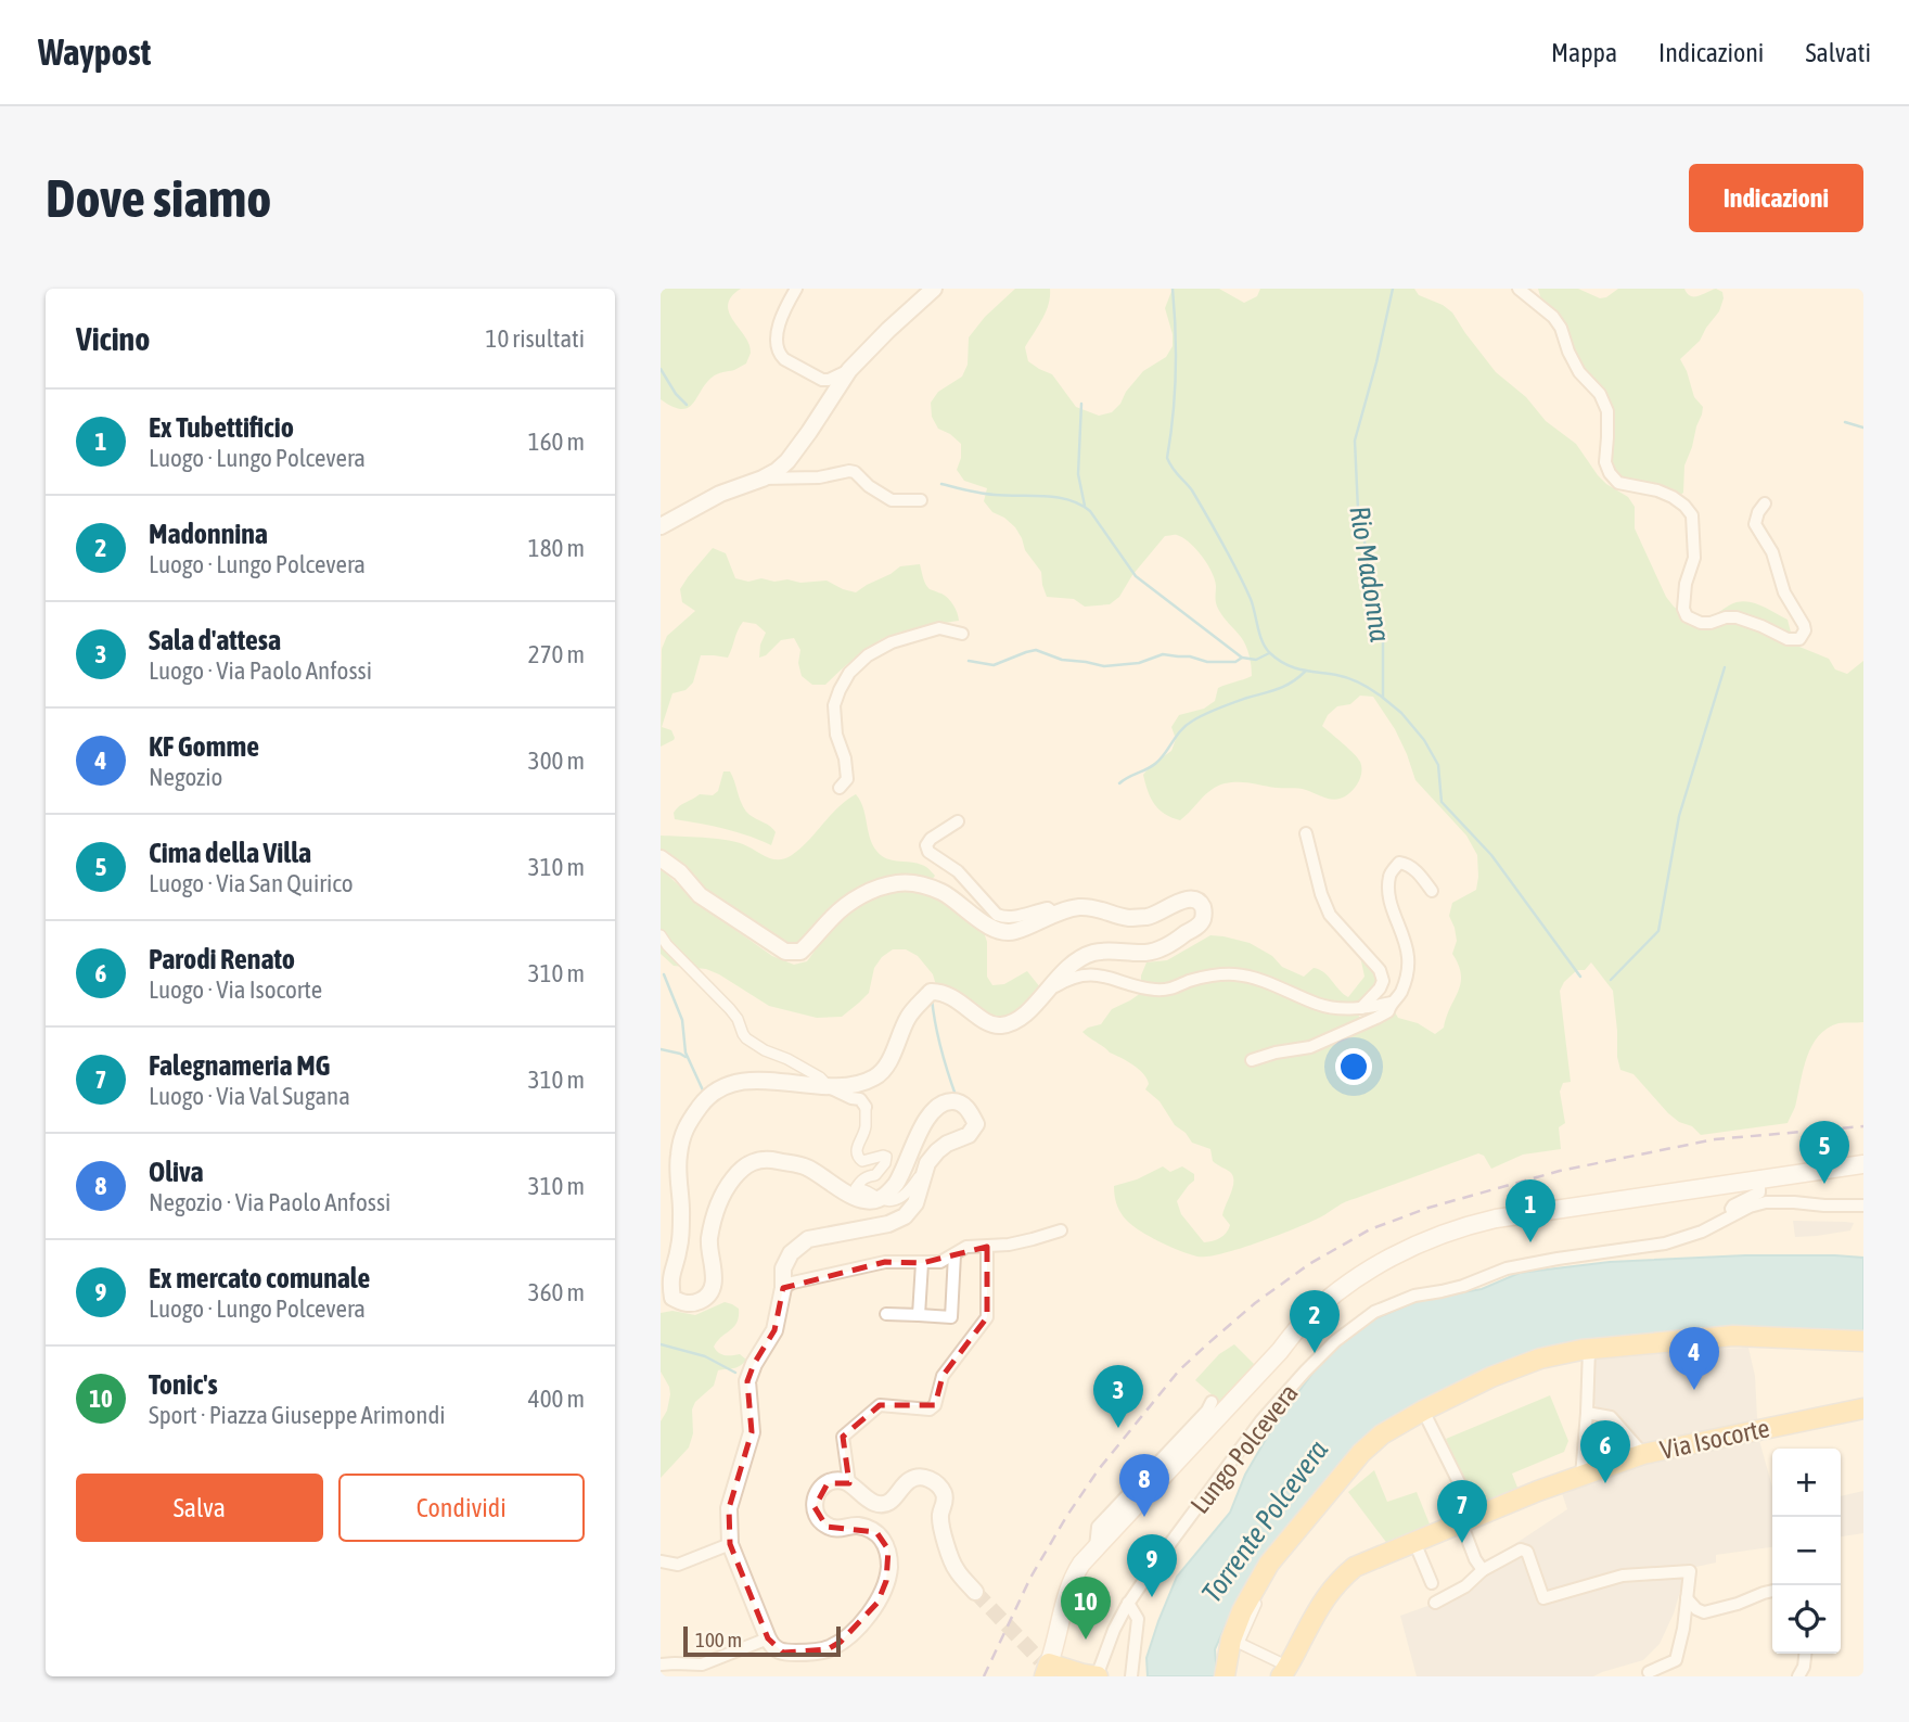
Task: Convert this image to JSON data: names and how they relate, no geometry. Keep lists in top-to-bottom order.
{
  "streets": {
    "main road": ["Via Isocorte"],
    "street": ["Lungo Polcevera"]
  },
  "water": ["Rio Madonna", "Torrente Polcevera"],
  "scale_bar": "100 m",
  "page": {
    "header": "Waypost",
    "nav": ["Mappa", "Indicazioni", "Salvati"],
    "buttons": [
      "Indicazioni",
      ["Salva", "Condividi"]
    ],
    "title": "Dove siamo",
    "heading": ["Vicino", "10 risultati"],
    "list": [
      {
        "mark": "1",
        "name": "Ex Tubettificio",
        "note": "Luogo · Lungo Polcevera",
        "value": "160 m"
      },
      {
        "mark": "2",
        "name": "Madonnina",
        "note": "Luogo · Lungo Polcevera",
        "value": "180 m"
      },
      {
        "mark": "3",
        "name": "Sala d'attesa",
        "note": "Luogo · Via Paolo Anfossi",
        "value": "270 m"
      },
      {
        "mark": "4",
        "name": "KF Gomme",
        "note": "Negozio",
        "value": "300 m"
      },
      {
        "mark": "5",
        "name": "Cima della Villa",
        "note": "Luogo · Via San Quirico",
        "value": "310 m"
      },
      {
        "mark": "6",
        "name": "Parodi Renato",
        "note": "Luogo · Via Isocorte",
        "value": "310 m"
      },
      {
        "mark": "7",
        "name": "Falegnameria MG",
        "note": "Luogo · Via Val Sugana",
        "value": "310 m"
      },
      {
        "mark": "8",
        "name": "Oliva",
        "note": "Negozio · Via Paolo Anfossi",
        "value": "310 m"
      },
      {
        "mark": "9",
        "name": "Ex mercato comunale",
        "note": "Luogo · Lungo Polcevera",
        "value": "360 m"
      },
      {
        "mark": "10",
        "name": "Tonic's",
        "note": "Sport · Piazza Giuseppe Arimondi",
        "value": "400 m"
      }
    ],
    "pins": [
      "5",
      "1",
      "2",
      "4",
      "3",
      "6",
      "8",
      "7",
      "9",
      "10"
    ],
    "map_buttons": ["+", "−"],
    "scale": "100 m"
  }
}
